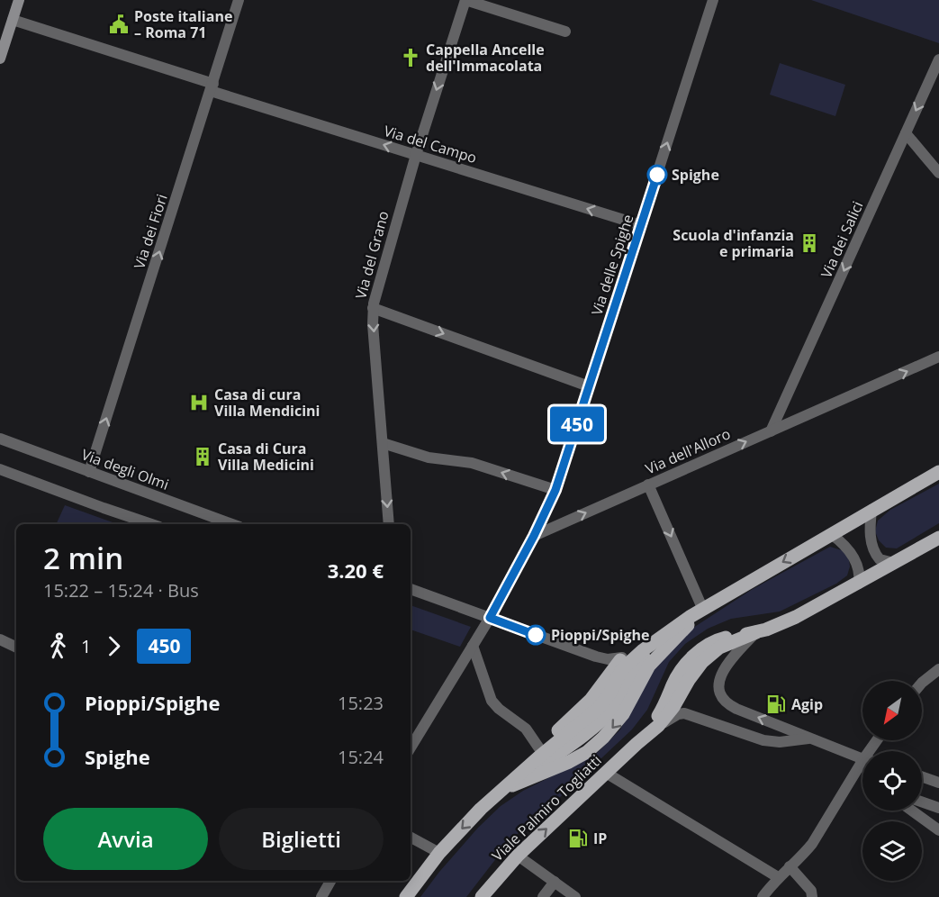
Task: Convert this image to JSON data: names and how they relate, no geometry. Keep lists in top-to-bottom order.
{
  "streets": {
    "main road": ["Viale Palmiro Togliatti"],
    "street": [
      "Via del Campo",
      "Via dei Fiori",
      "Via dei Salici",
      "Via del Grano",
      "Via delle Spighe",
      "Via dell'Alloro",
      "Via degli Olmi"
    ]
  },
  "crossings": [
    ["Via del Campo", "Via dei Fiori"],
    ["Via del Campo", "Via del Grano"],
    ["Via del Campo", "Via delle Spighe"],
    ["Via dei Fiori", "Via degli Olmi"],
    ["Via dei Salici", "Via dell'Alloro"],
    ["Via delle Spighe", "Via dell'Alloro"]
  ],
  "one_way": [
    "Via del Campo",
    "Via dei Fiori",
    "Via dei Salici",
    "Via del Grano",
    "Via delle Spighe",
    "Via dell'Alloro"
  ],
  "places": {
    "public building": ["Poste italiane – Roma 71"],
    "church": ["Cappella Ancelle dell'Immacolata"],
    "other": ["Spighe", "Pioppi/Spighe"],
    "building": ["Scuola d'infanzia e primaria", "Casa di Cura Villa Medicini"],
    "hospital": ["Casa di cura Villa Mendicini"],
    "fuel station": ["Agip", "IP"]
  },
  "lines": ["bus line 450"],
  "north": "bottom left",
  "page": {
    "on_map": "450",
    "heading": ["2 min", "15:22 – 15:24 · Bus", "3.20 €"],
    "legs": ["1", "450"],
    "list": [
      {
        "name": "Pioppi/Spighe",
        "value": "15:23"
      },
      {
        "name": "Spighe",
        "value": "15:24"
      }
    ],
    "buttons": ["Avvia", "Biglietti"]
  }
}
